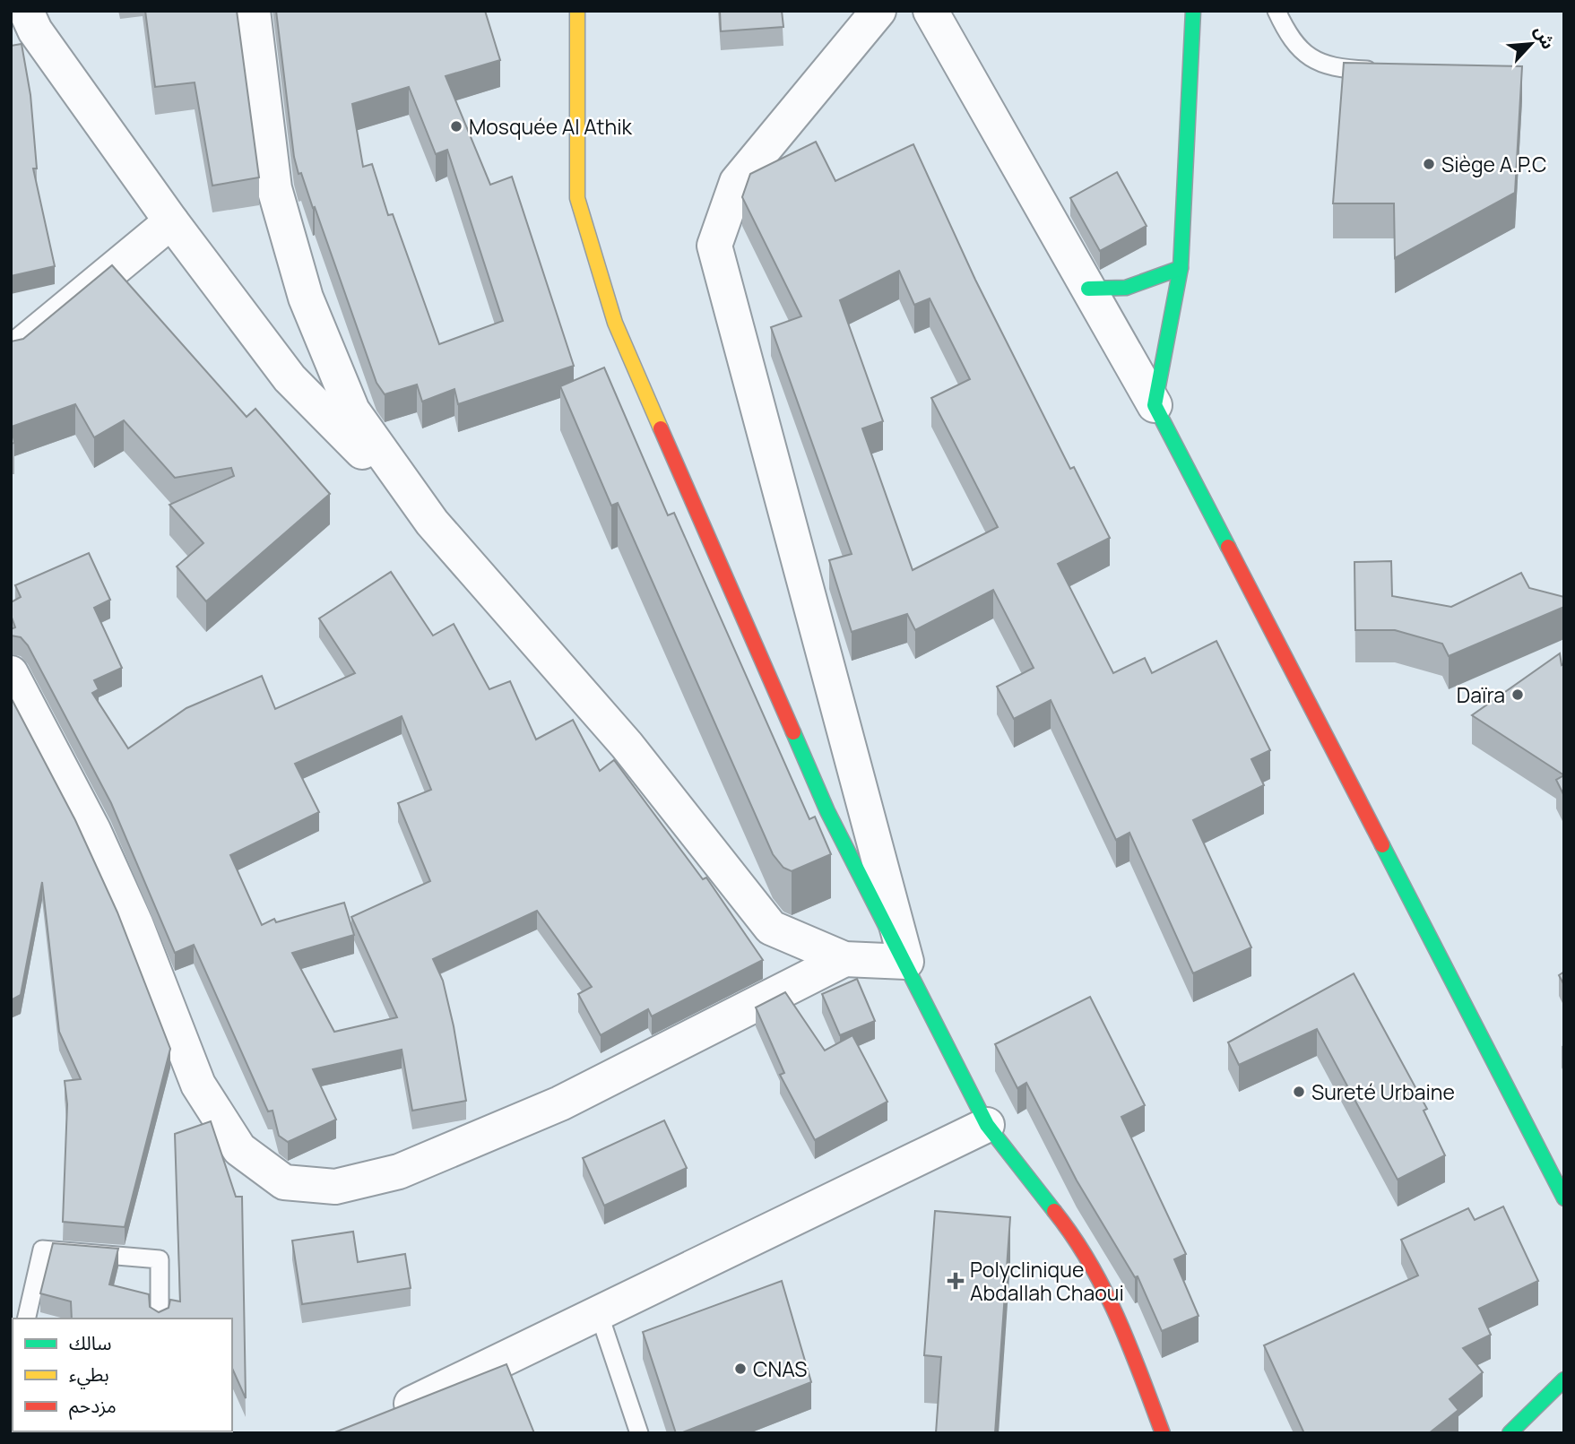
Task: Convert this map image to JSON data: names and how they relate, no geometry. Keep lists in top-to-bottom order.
{
  "places": {
    "other": [
      "Mosquée Al Athik",
      "Siège A.P.C",
      "Daïra",
      "Sureté Urbaine",
      "CNAS"
    ],
    "health": ["Polyclinique Abdallah Chaoui"]
  },
  "legend": ["سالك", "بطيء", "مزدحم"],
  "north": "top right"
}
